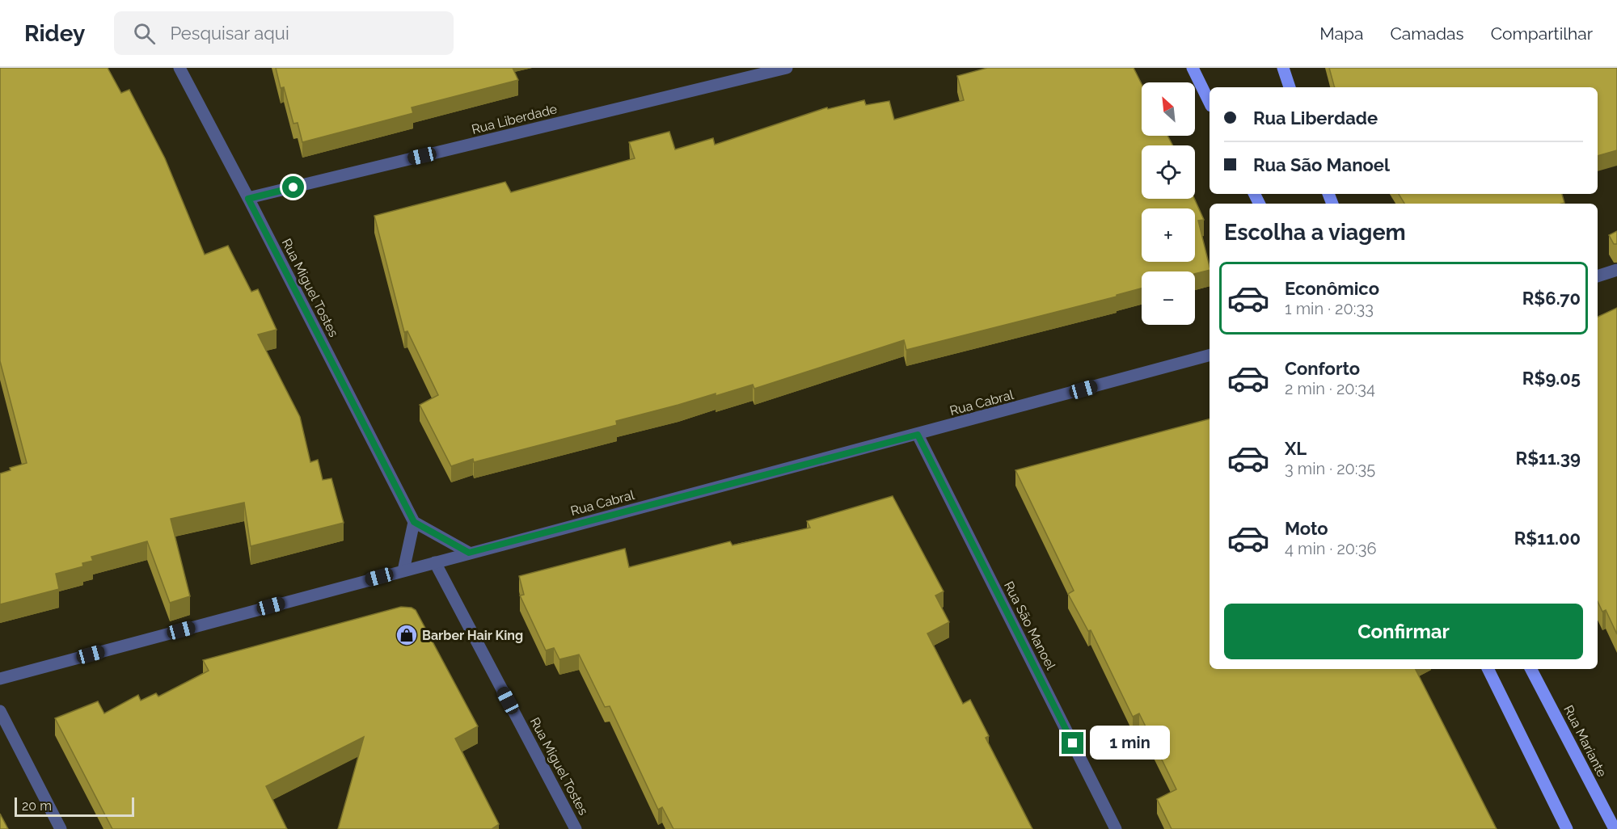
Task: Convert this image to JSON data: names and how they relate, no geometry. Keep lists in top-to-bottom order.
{
  "streets": {
    "main road": ["Rua Mariante"],
    "street": [
      "Rua Liberdade",
      "Rua Miguel Tostes",
      "Rua Cabral",
      "Rua São Manoel"
    ]
  },
  "crossings": [
    ["Rua Liberdade", "Rua Miguel Tostes"],
    ["Rua Miguel Tostes", "Rua Cabral"],
    ["Rua Cabral", "Rua São Manoel"]
  ],
  "places": {
    "shop": ["Barber Hair King"]
  },
  "scale_bar": "20 m",
  "north": "top left",
  "page": {
    "header": "Ridey",
    "search": "Pesquisar aqui",
    "nav": ["Mapa", "Camadas", "Compartilhar"],
    "map_buttons": ["+", "−"],
    "banner": ["Rua Liberdade", "Rua São Manoel"],
    "heading": "Escolha a viagem",
    "list": [
      {
        "name": "Econômico",
        "note": "1 min · 20:33",
        "value": "R$6.70"
      },
      {
        "name": "Conforto",
        "note": "2 min · 20:34",
        "value": "R$9.05"
      },
      {
        "name": "XL",
        "note": "3 min · 20:35",
        "value": "R$11.39"
      },
      {
        "name": "Moto",
        "note": "4 min · 20:36",
        "value": "R$11.00"
      }
    ],
    "buttons": "Confirmar",
    "bubble": "1 min",
    "scale": "20 m"
  }
}
